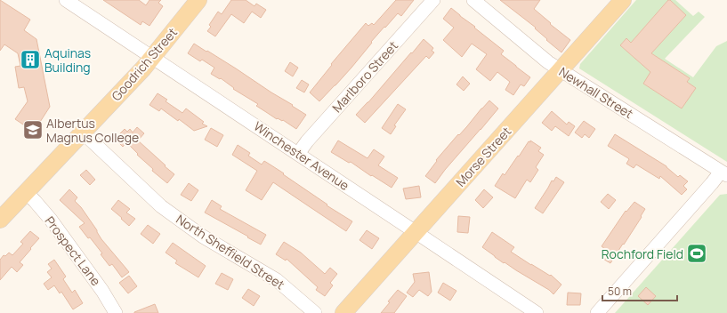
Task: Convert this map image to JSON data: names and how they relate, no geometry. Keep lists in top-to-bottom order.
{
  "streets": {
    "main road": ["Goodrich Street", "Morse Street"],
    "street": [
      "Marlboro Street",
      "Newhall Street",
      "Winchester Avenue",
      "Prospect Lane",
      "North Sheffield Street"
    ]
  },
  "crossings": [
    ["Goodrich Street", "Winchester Avenue"],
    ["Goodrich Street", "Prospect Lane"],
    ["Goodrich Street", "North Sheffield Street"],
    ["Marlboro Street", "Winchester Avenue"],
    ["Newhall Street", "Morse Street"],
    ["Winchester Avenue", "Morse Street"]
  ],
  "places": {
    "building": ["Aquinas Building"],
    "school or university": ["Albertus Magnus College"],
    "sports": ["Rochford Field"]
  },
  "scale_bar": "50 m"
}
